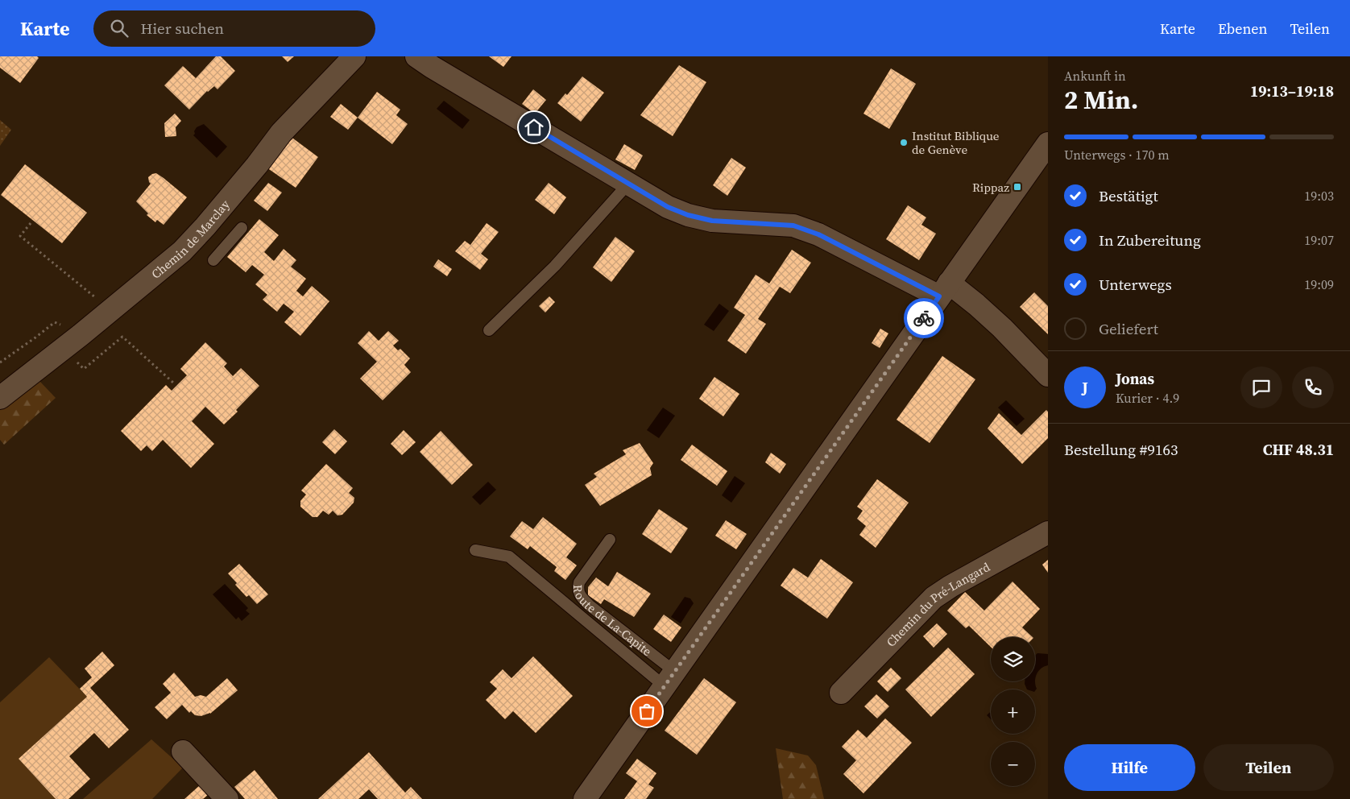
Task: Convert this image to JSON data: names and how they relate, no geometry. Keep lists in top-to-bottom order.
{
  "streets": {
    "street": ["Chemin de Marclay", "Chemin du Pré-Langard"],
    "lane": ["Route de La-Capite"]
  },
  "places": {
    "other": ["Institut Biblique de Genève"],
    "transit": ["Rippaz"]
  },
  "page": {
    "header": "Karte",
    "search": "Hier suchen",
    "nav": ["Karte", "Ebenen", "Teilen"],
    "heading": ["2 Min.", "Ankunft in", "19:13–19:18"],
    "panel": [
      "Jonas",
      "Kurier · 4.9",
      "Bestellung #9163",
      "CHF 48.31"
    ],
    "bar": "Unterwegs · 170 m",
    "list": [
      ["Bestätigt", "19:03"],
      ["In Zubereitung", "19:07"],
      ["Unterwegs", "19:09"],
      "Geliefert"
    ],
    "round": "J",
    "map_buttons": ["+", "−"],
    "buttons": ["Hilfe", "Teilen"]
  }
}
